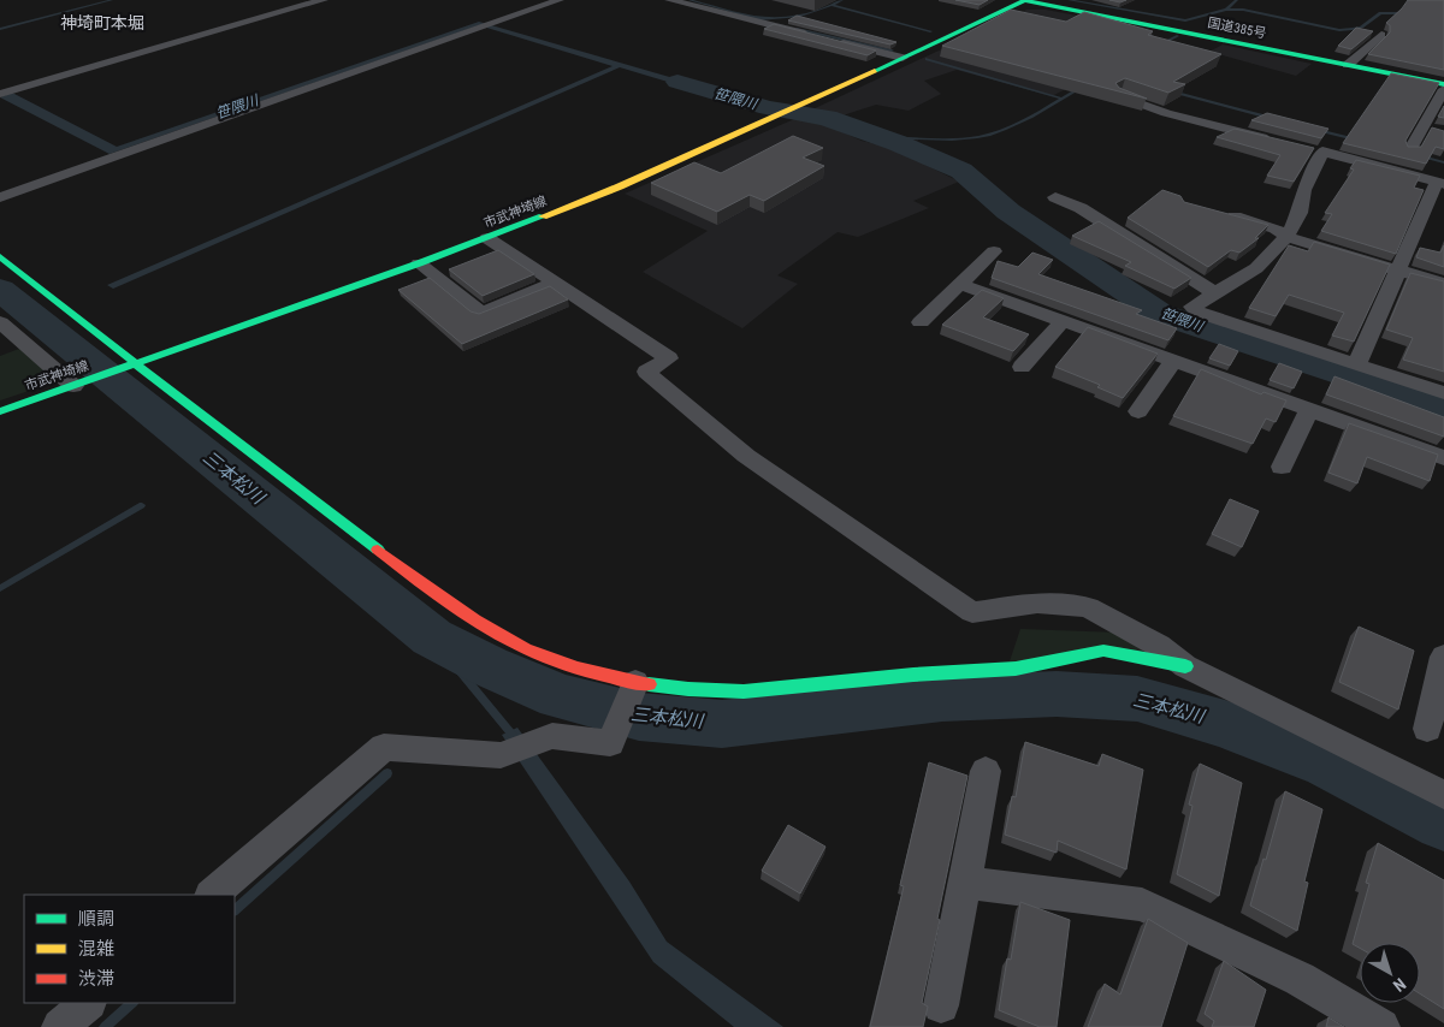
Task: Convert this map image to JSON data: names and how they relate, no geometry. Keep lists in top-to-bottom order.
{
  "streets": {
    "main road": ["国道385号", "市武神埼線"]
  },
  "crossings": [
    ["国道385号", "市武神埼線"]
  ],
  "districts": ["神埼町本堀"],
  "water": ["笹隈川", "三本松川"],
  "legend": ["順調", "混雑", "渋滞"],
  "north": "bottom right"
}
